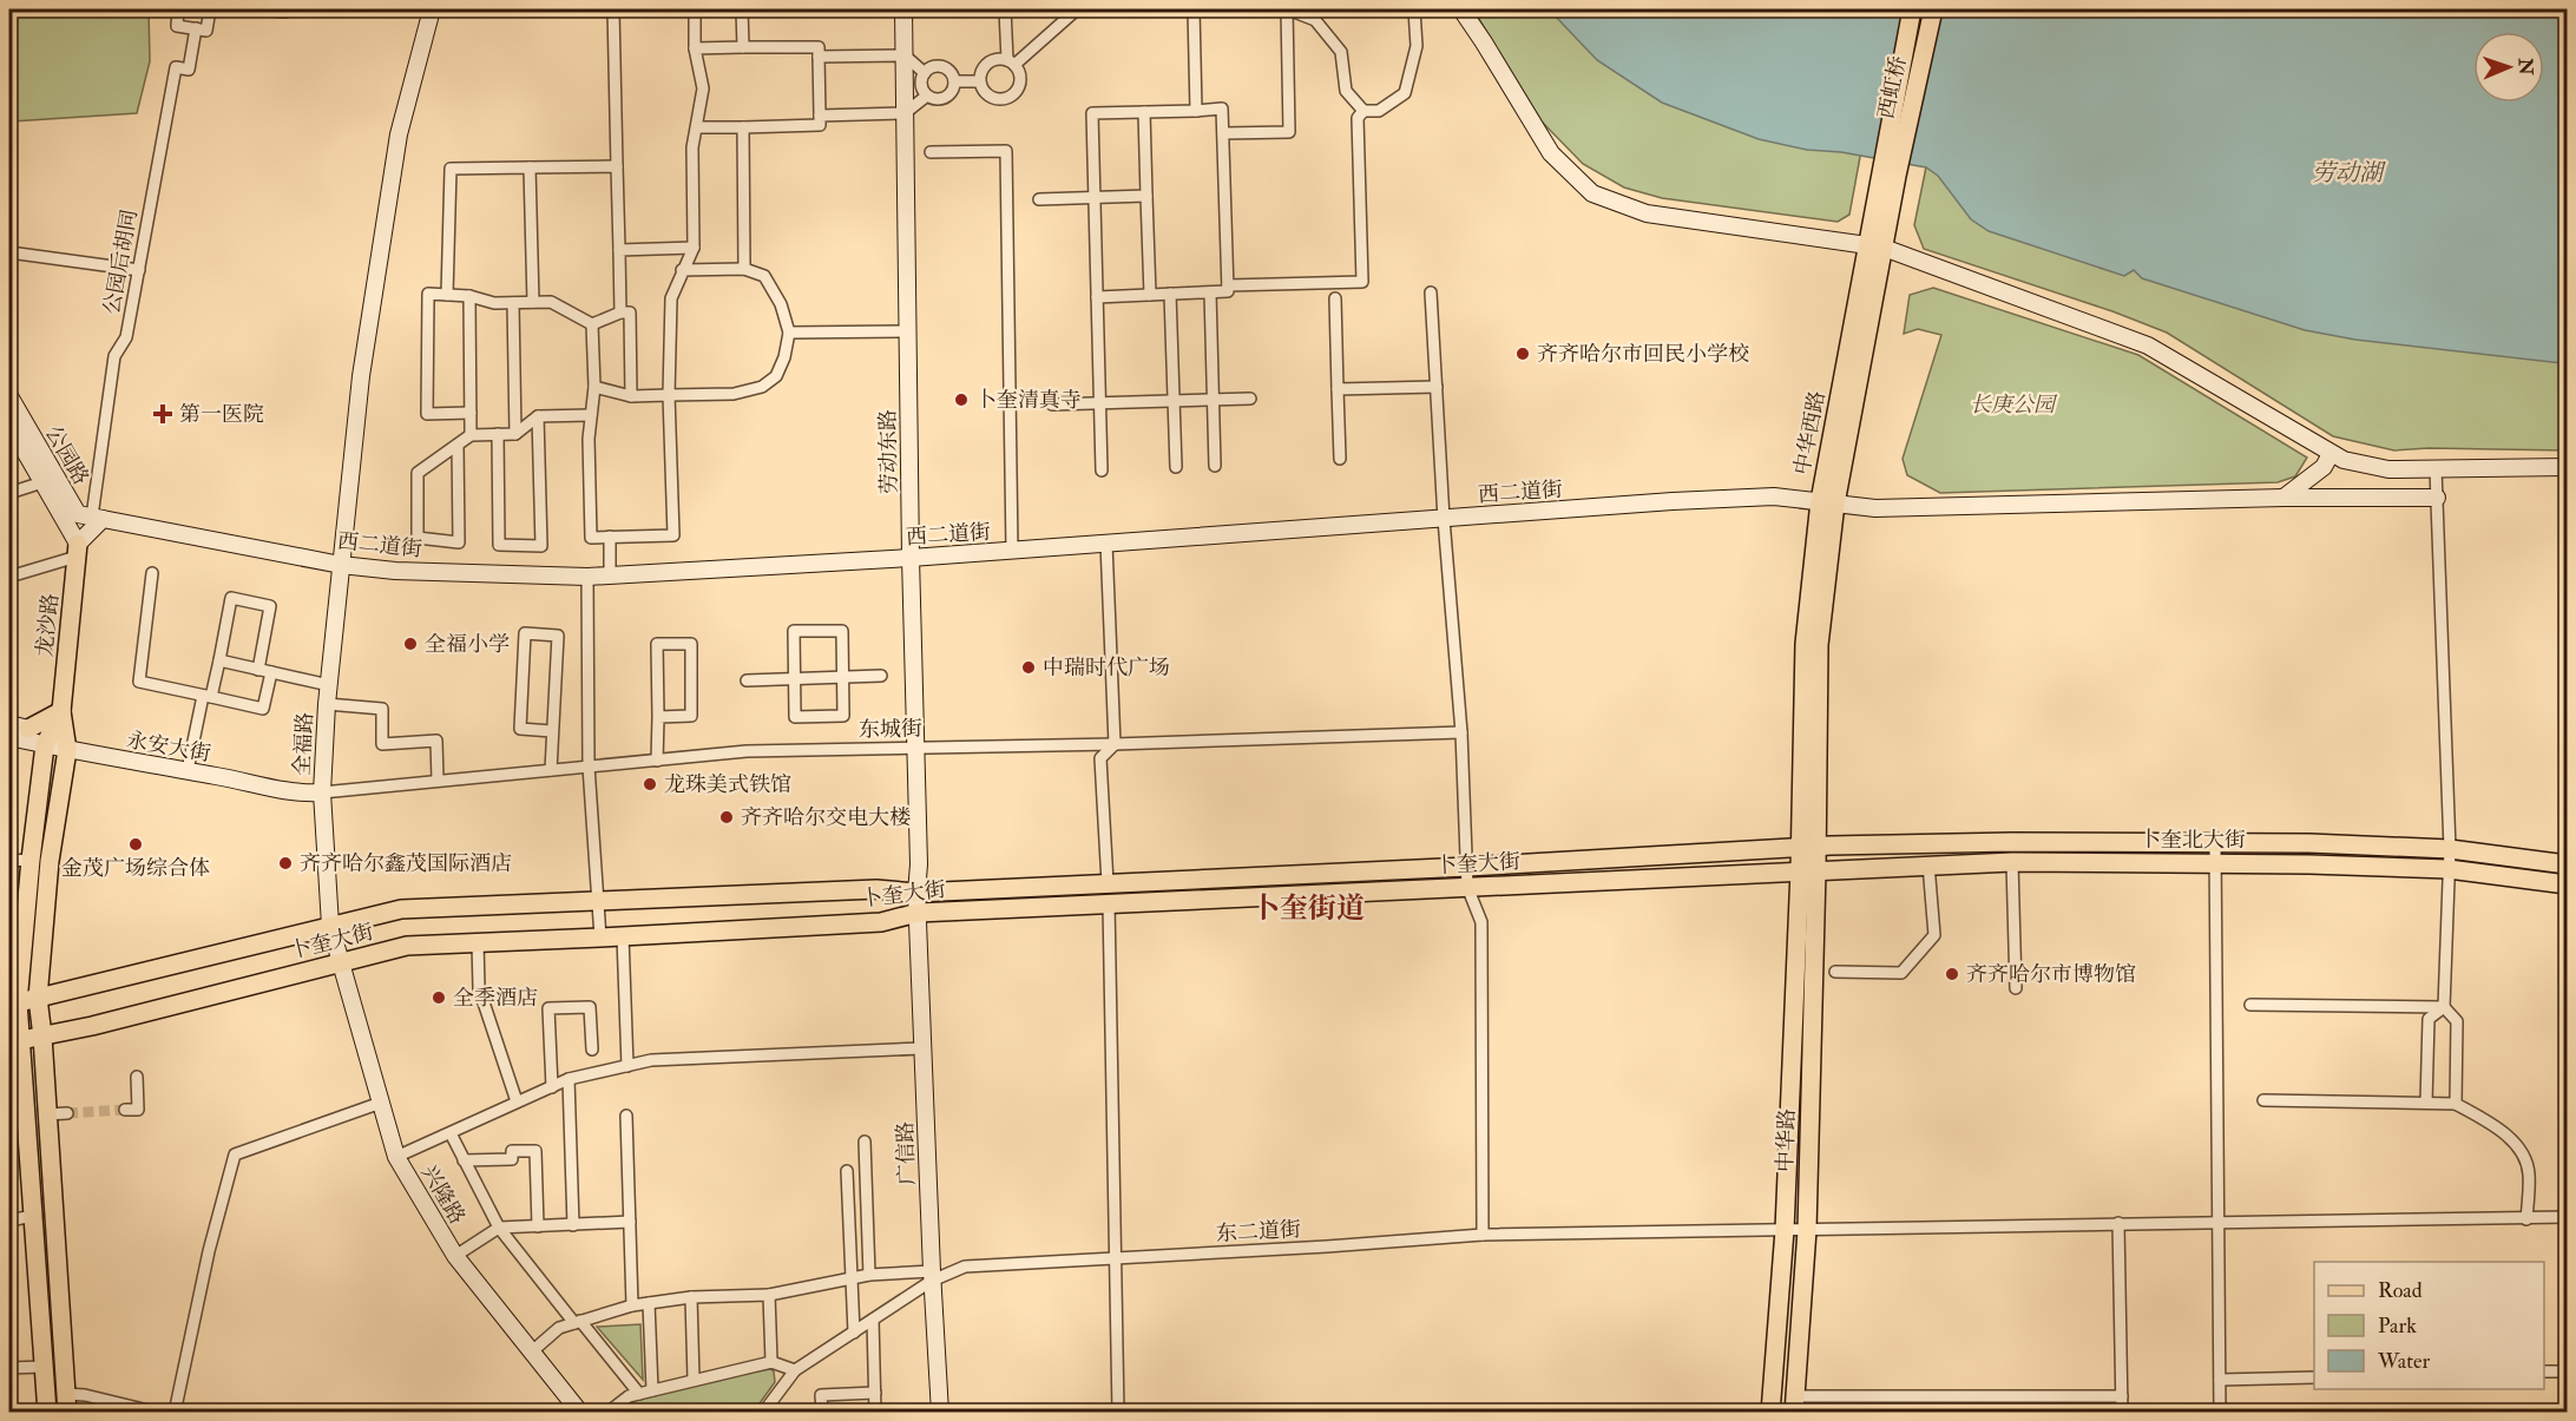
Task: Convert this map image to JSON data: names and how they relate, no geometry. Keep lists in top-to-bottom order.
{
  "streets": {
    "main road": [
      "西虹桥",
      "中华西路",
      "劳动东路",
      "公园路",
      "西二道街",
      "龙沙路",
      "全福路",
      "永安大街",
      "卜奎北大街",
      "卜奎大街",
      "中华路",
      "广信路",
      "兴隆路"
    ],
    "street": ["公园后胡同", "东城街", "东二道街"]
  },
  "crossings": [
    ["西虹桥", "中华西路"],
    ["公园后胡同", "公园路"],
    ["公园后胡同", "西二道街"],
    ["中华西路", "西二道街"],
    ["中华西路", "卜奎北大街"],
    ["中华西路", "卜奎大街"],
    ["中华西路", "中华路"],
    ["劳动东路", "西二道街"],
    ["劳动东路", "东城街"],
    ["劳动东路", "卜奎大街"],
    ["劳动东路", "广信路"],
    ["公园路", "西二道街"],
    ["公园路", "龙沙路"],
    ["西二道街", "全福路"],
    ["龙沙路", "永安大街"],
    ["龙沙路", "卜奎大街"],
    ["东城街", "全福路"],
    ["东城街", "永安大街"],
    ["全福路", "永安大街"],
    ["全福路", "卜奎大街"],
    ["全福路", "兴隆路"],
    ["卜奎北大街", "卜奎大街"],
    ["卜奎北大街", "中华路"],
    ["卜奎大街", "中华路"],
    ["卜奎大街", "广信路"],
    ["卜奎大街", "兴隆路"],
    ["中华路", "东二道街"],
    ["广信路", "东二道街"]
  ],
  "districts": ["卜奎街道"],
  "water": ["劳动湖"],
  "parks": ["长庚公园"],
  "places": {
    "other": [
      "齐齐哈尔市回民小学校",
      "卜奎清真寺",
      "全福小学",
      "中瑞时代广场",
      "龙珠美式铁馆",
      "齐齐哈尔交电大楼",
      "金茂广场综合体",
      "齐齐哈尔鑫茂国际酒店",
      "齐齐哈尔市博物馆",
      "全季酒店"
    ],
    "health": ["第一医院"]
  },
  "legend": ["Road", "Park", "Water"],
  "north": "right"
}
